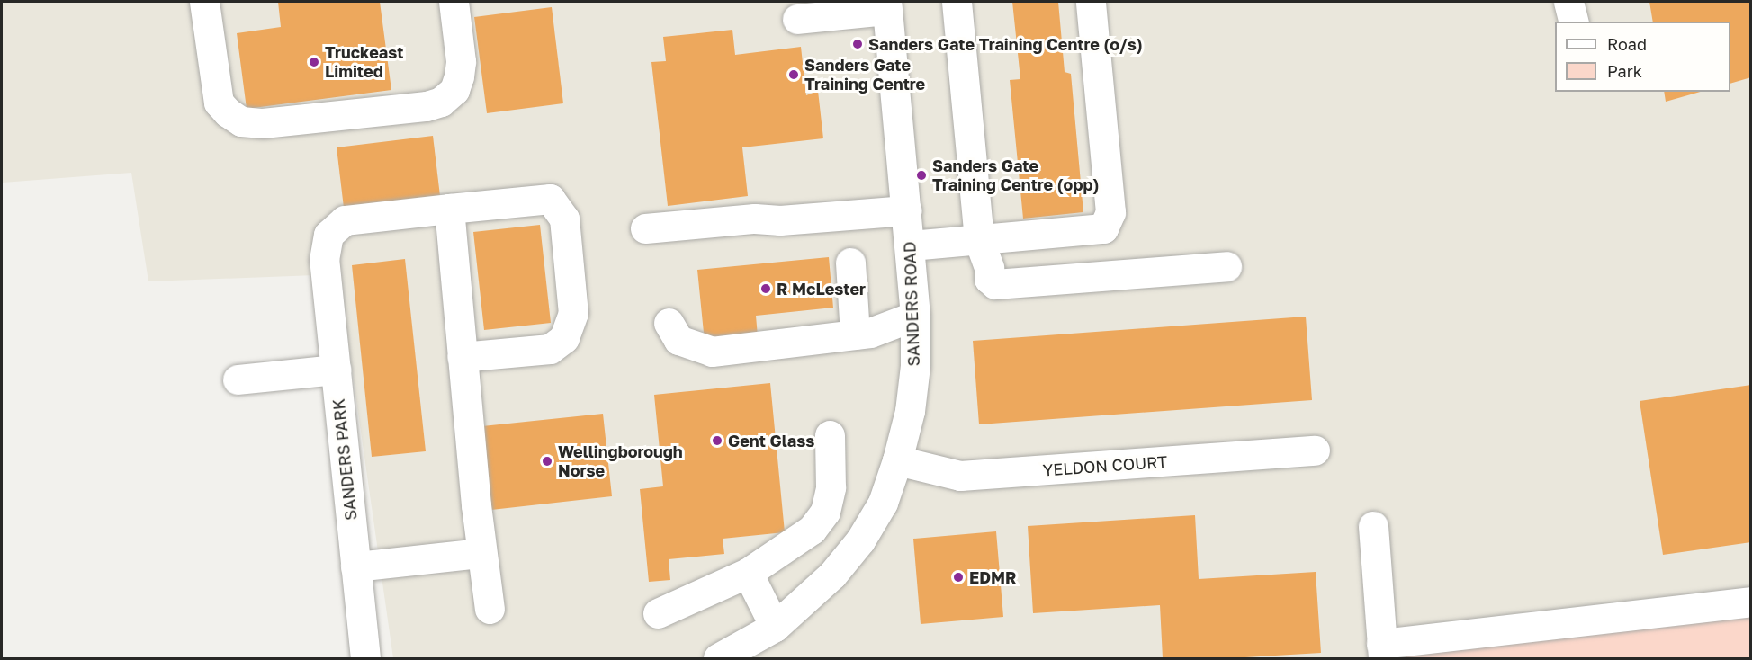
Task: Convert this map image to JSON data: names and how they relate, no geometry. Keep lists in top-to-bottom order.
{
  "streets": {
    "street": ["SANDERS ROAD", "SANDERS PARK", "YELDON COURT"]
  },
  "crossings": [
    ["SANDERS ROAD", "YELDON COURT"]
  ],
  "places": [
    "Sanders Gate Training Centre (o/s)",
    "Truckeast Limited",
    "Sanders Gate Training Centre",
    "Sanders Gate Training Centre (opp)",
    "R McLester",
    "Gent Glass",
    "Wellingborough Norse",
    "EDMR"
  ],
  "legend": ["Road", "Park"]
}
